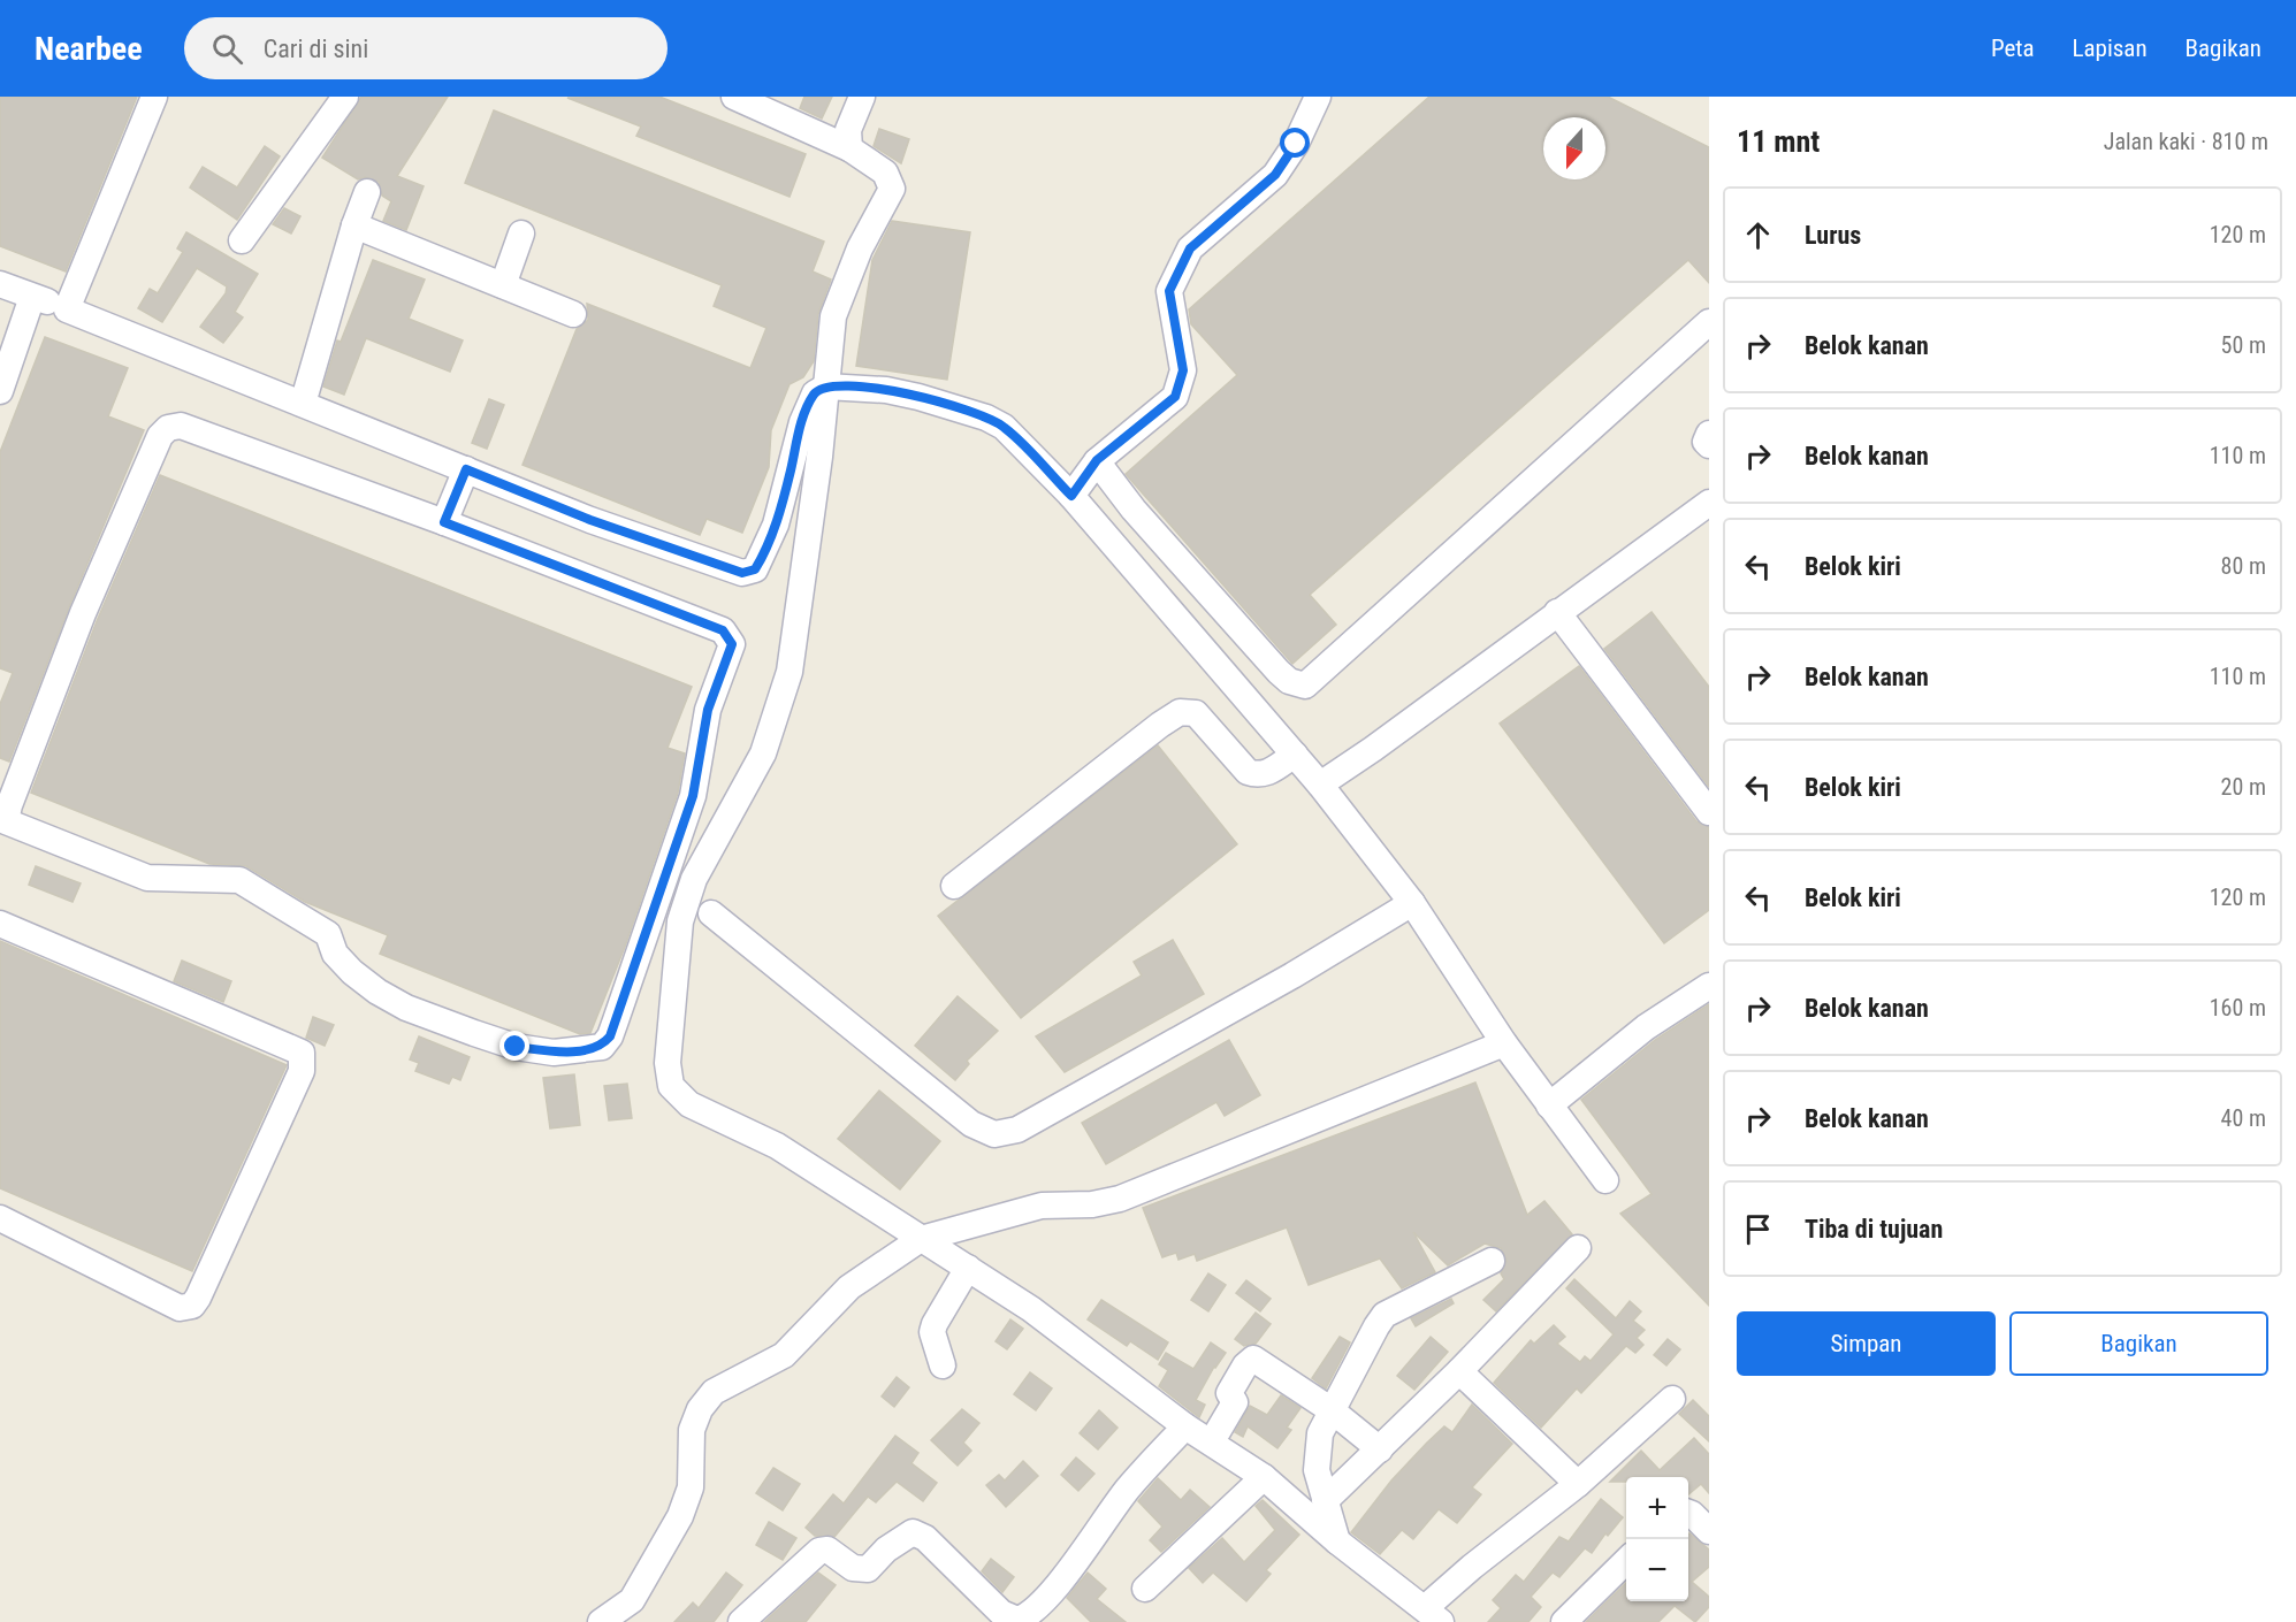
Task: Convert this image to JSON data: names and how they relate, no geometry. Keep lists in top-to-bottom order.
{
  "north": "bottom",
  "page": {
    "header": "Nearbee",
    "search": "Cari di sini",
    "nav": ["Peta", "Lapisan", "Bagikan"],
    "heading": ["11 mnt", "Jalan kaki · 810 m"],
    "list": [
      ["Lurus", "120 m"],
      ["Belok kanan", "50 m"],
      ["Belok kanan", "110 m"],
      ["Belok kiri", "80 m"],
      ["Belok kanan", "110 m"],
      ["Belok kiri", "20 m"],
      ["Belok kiri", "120 m"],
      ["Belok kanan", "160 m"],
      ["Belok kanan", "40 m"],
      "Tiba di tujuan"
    ],
    "buttons": ["Simpan", "Bagikan"],
    "map_buttons": ["+", "−"]
  }
}
